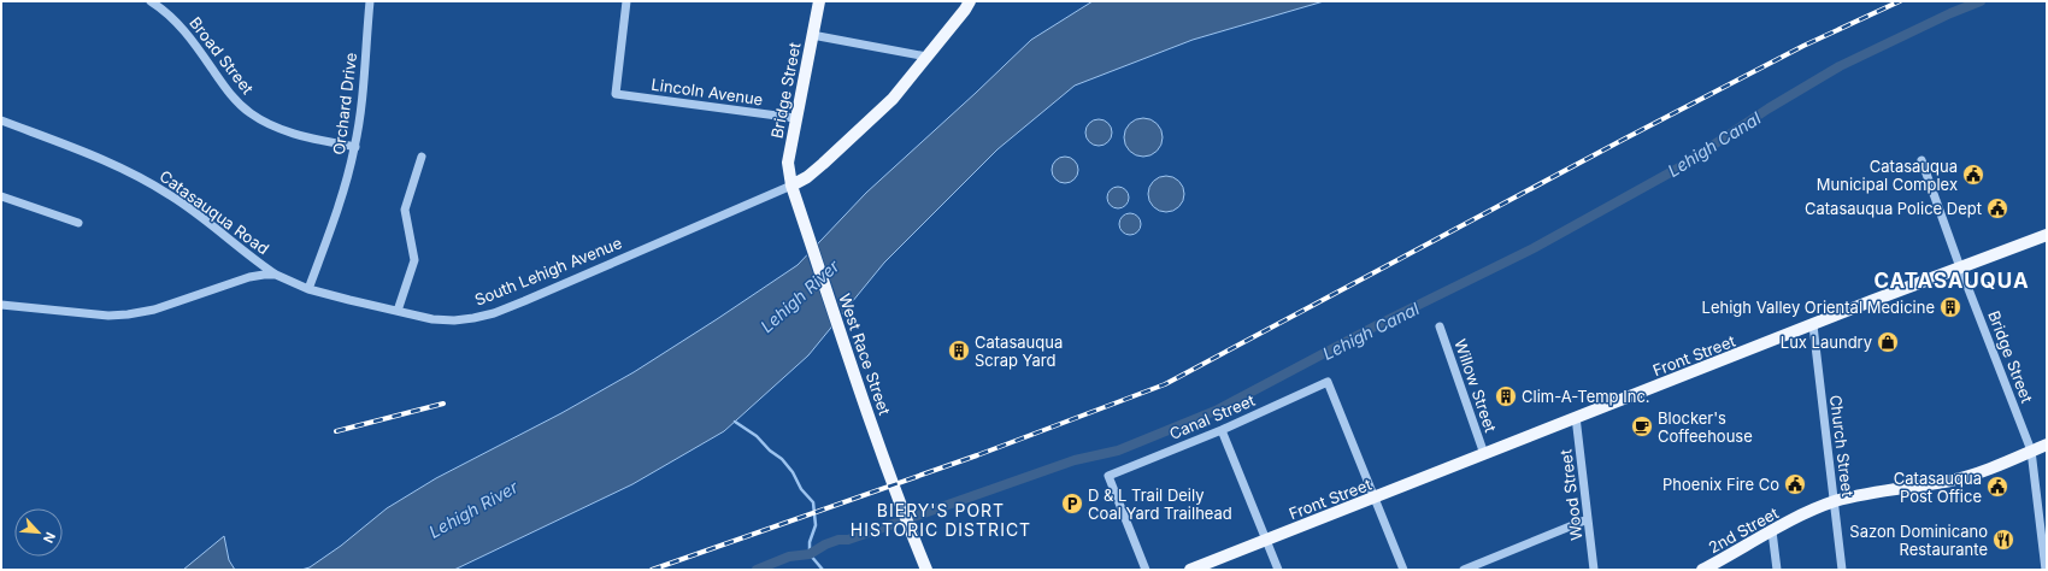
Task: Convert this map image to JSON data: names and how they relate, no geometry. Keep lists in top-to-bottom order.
{
  "streets": {
    "main road": [
      "Bridge Street",
      "South Lehigh Avenue",
      "West Race Street",
      "Front Street",
      "2nd Street"
    ],
    "street": [
      "Broad Street",
      "Lincoln Avenue",
      "Orchard Drive",
      "Catasauqua Road",
      "Willow Street",
      "Canal Street",
      "Church Street",
      "Wood Street"
    ]
  },
  "crossings": [
    ["Broad Street", "Orchard Drive"],
    ["Bridge Street", "Lincoln Avenue"],
    ["Bridge Street", "South Lehigh Avenue"],
    ["Bridge Street", "West Race Street"],
    ["Bridge Street", "Front Street"],
    ["Bridge Street", "2nd Street"],
    ["Orchard Drive", "South Lehigh Avenue"],
    ["Catasauqua Road", "South Lehigh Avenue"],
    ["South Lehigh Avenue", "West Race Street"],
    ["Front Street", "Willow Street"],
    ["Front Street", "Canal Street"],
    ["Front Street", "Church Street"],
    ["Front Street", "Wood Street"],
    ["Church Street", "2nd Street"]
  ],
  "districts": ["CATASAUQUA", "BIERY'S PORT HISTORIC DISTRICT"],
  "water": ["Lehigh Canal", "Lehigh River"],
  "places": {
    "public building": [
      "Catasauqua Municipal Complex",
      "Catasauqua Police Dept",
      "Phoenix Fire Co",
      "Catasauqua Post Office"
    ],
    "building": ["Lehigh Valley Oriental Medicine", "Catasauqua Scrap Yard", "Clim-A-Temp Inc."],
    "shop": ["Lux Laundry"],
    "cafe": ["Blocker's Coffeehouse"],
    "parking": ["D & L Trail Deily Coal Yard Trailhead"],
    "restaurant": ["Sazon Dominicano Restaurante"]
  },
  "north": "bottom right"
}
